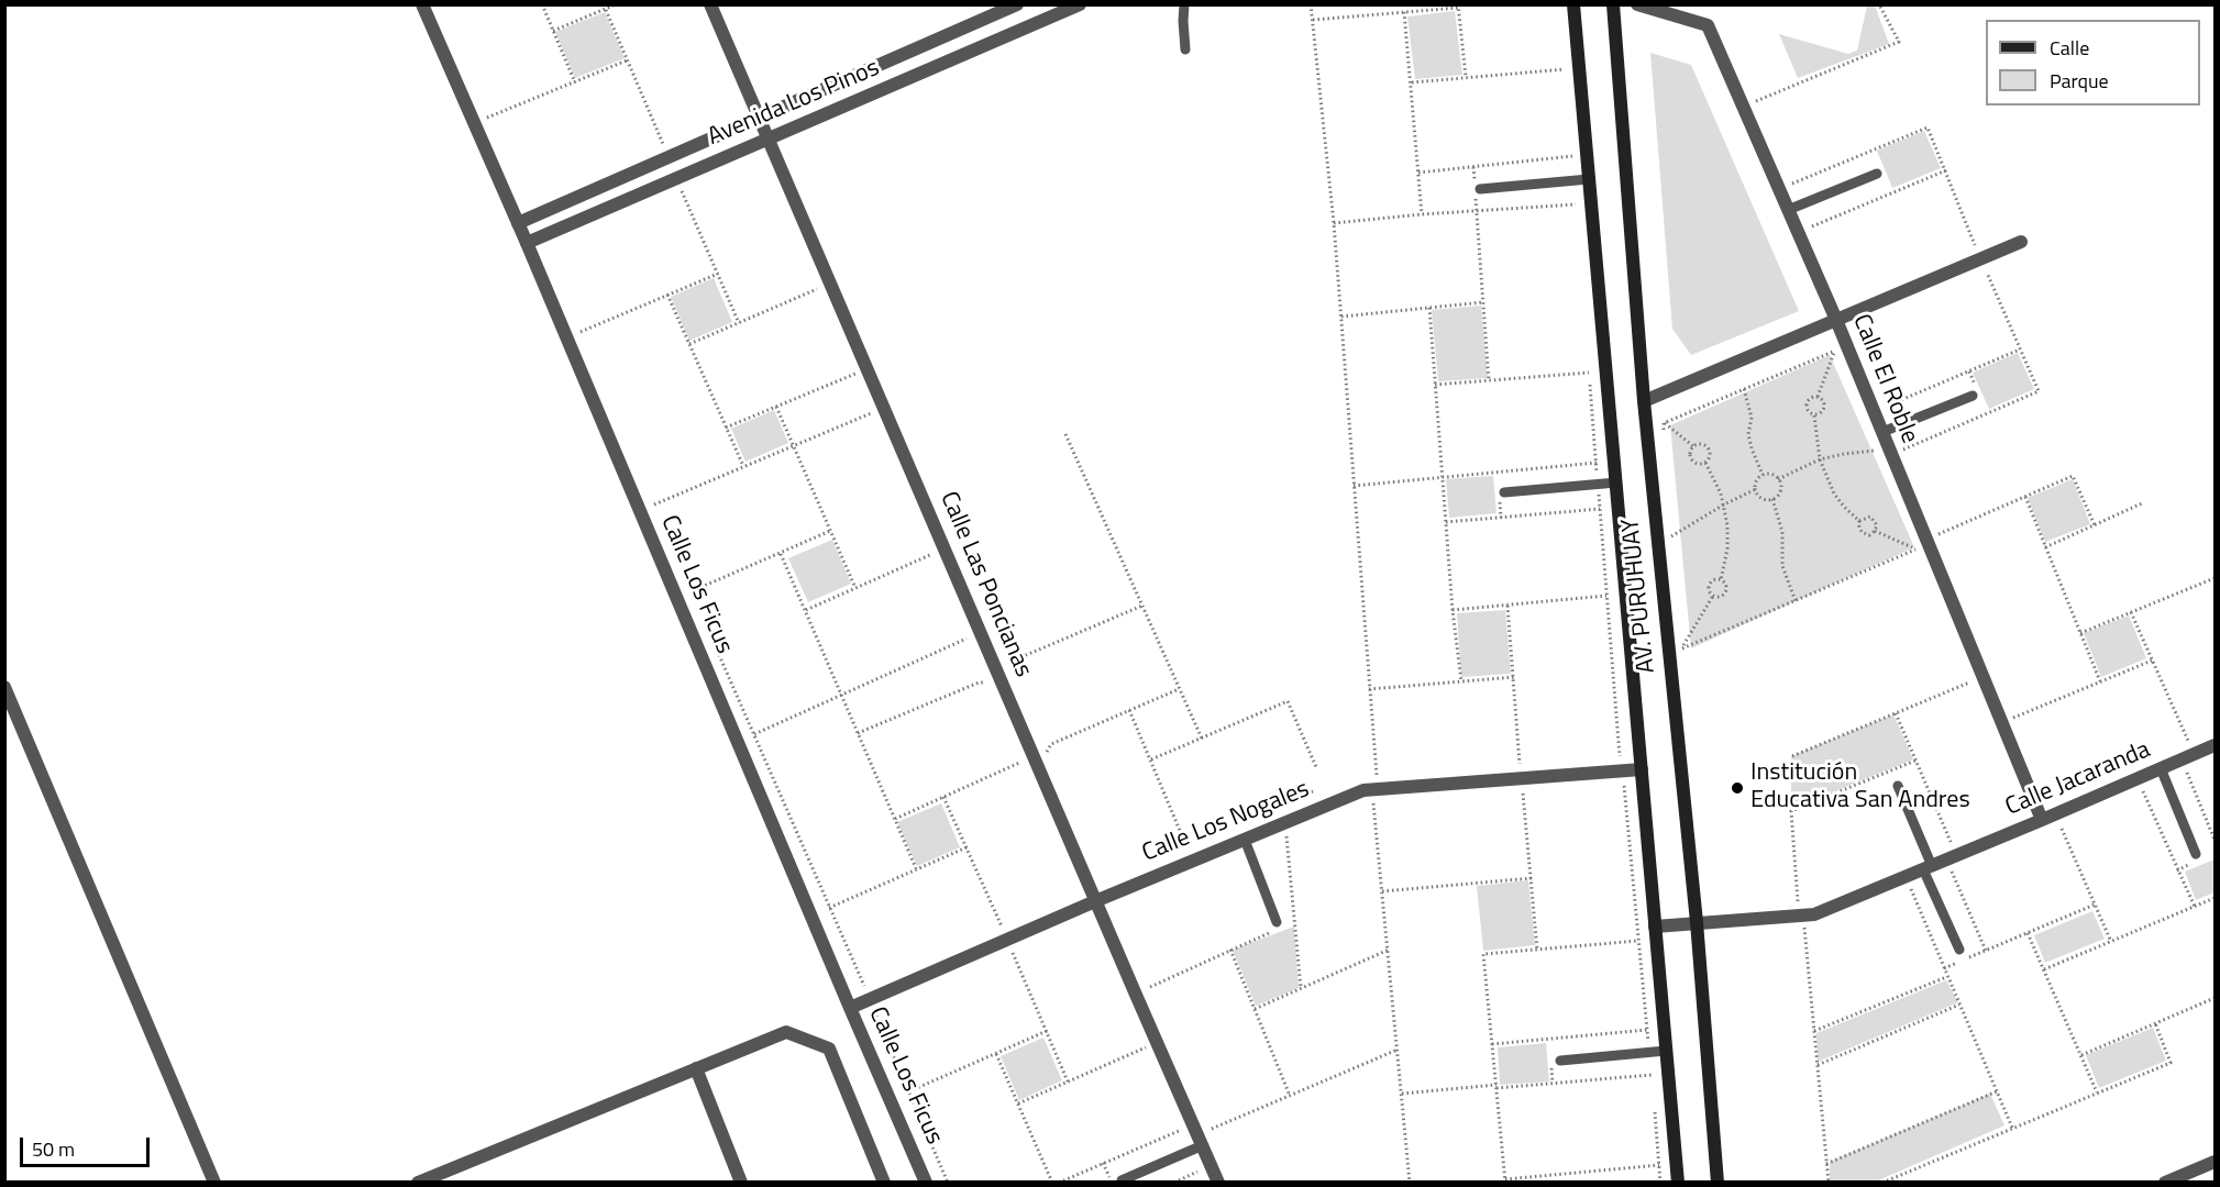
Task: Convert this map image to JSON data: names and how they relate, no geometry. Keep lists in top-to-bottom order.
{
  "streets": {
    "main road": ["AV. PURUHUAY"],
    "street": [
      "Avenida Los Pinos",
      "Calle El Roble",
      "Calle Los Ficus",
      "Calle Las Poncianas",
      "Calle Jacaranda",
      "Calle Los Nogales"
    ]
  },
  "crossings": [
    ["Avenida Los Pinos", "Calle Los Ficus"],
    ["Avenida Los Pinos", "Calle Las Poncianas"],
    ["Calle El Roble", "Calle Jacaranda"],
    ["Calle Los Ficus", "Calle Los Nogales"],
    ["Calle Las Poncianas", "Calle Los Nogales"],
    ["AV. PURUHUAY", "Calle Jacaranda"],
    ["AV. PURUHUAY", "Calle Los Nogales"]
  ],
  "places": ["Institución Educativa San Andres"],
  "legend": ["Calle", "Parque"],
  "scale_bar": "50 m"
}
